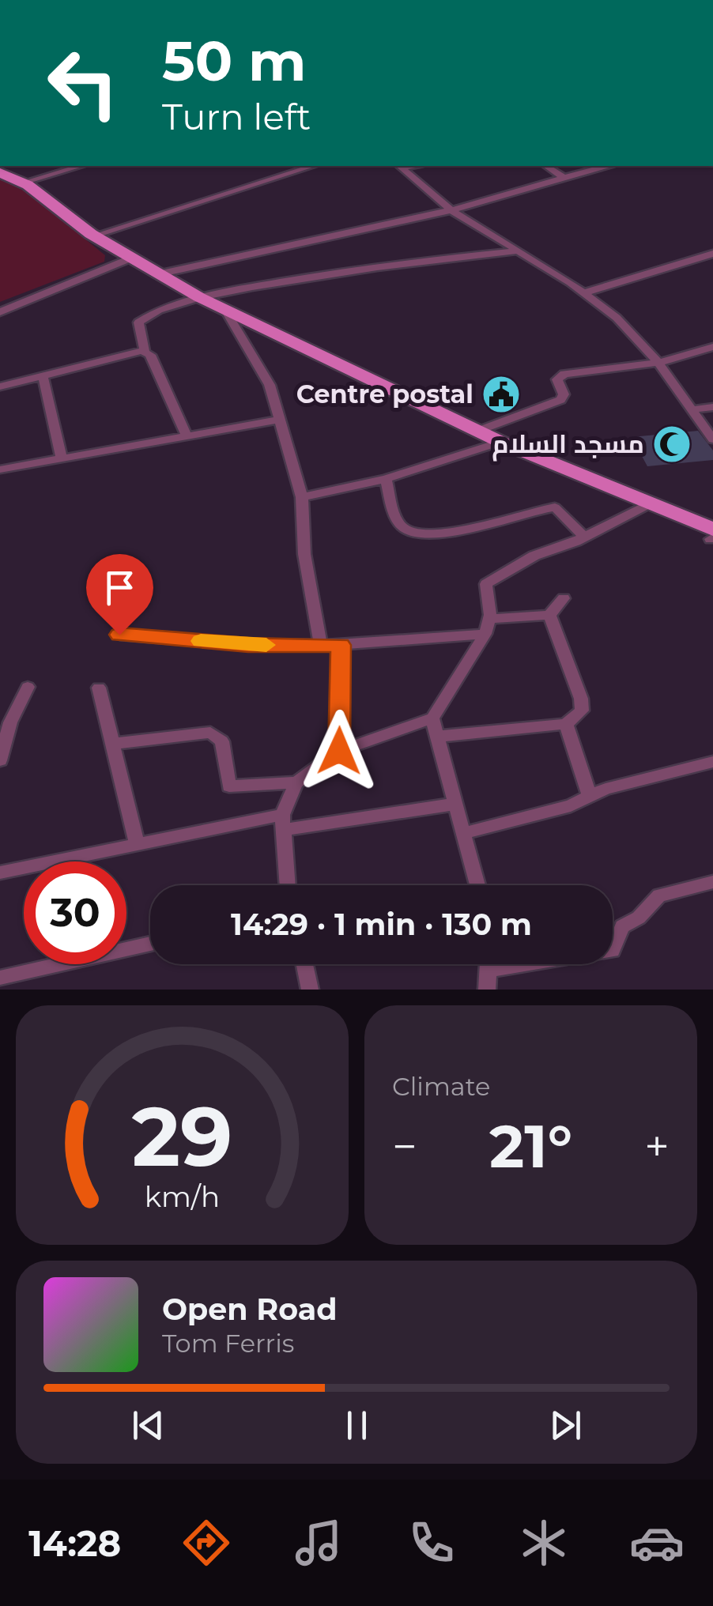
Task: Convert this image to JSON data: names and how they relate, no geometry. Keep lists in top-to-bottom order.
{
  "places": {
    "public building": ["Centre postal"],
    "mosque": ["مسجد السلام"]
  },
  "page": {
    "turn": ["50 m", "Turn left"],
    "limit": "30",
    "trip": "14:29 · 1 min · 130 m",
    "tile": "Climate",
    "heat": ["−", "21°", "+"],
    "song": ["Open Road", "Tom Ferris"],
    "tabs": "14:28",
    "gauge": ["29", "km/h"]
  }
}
